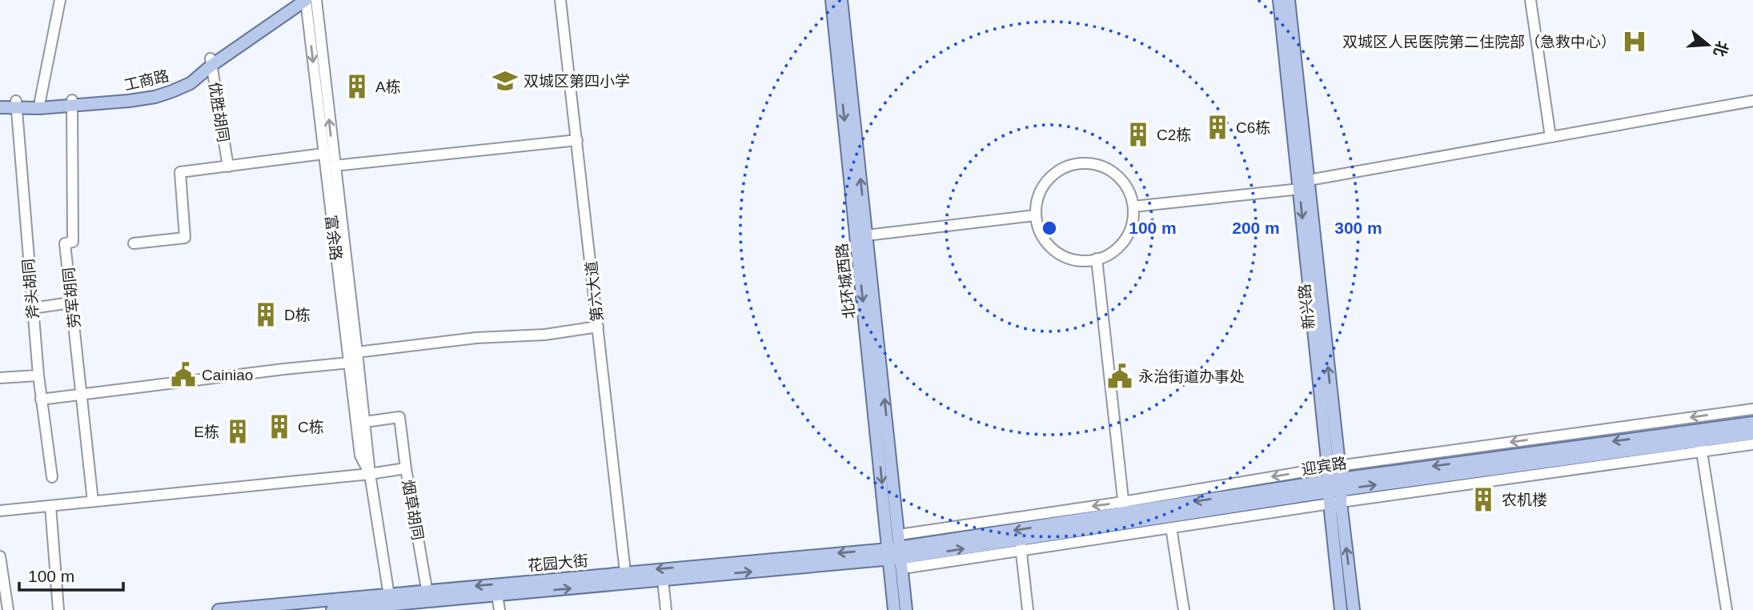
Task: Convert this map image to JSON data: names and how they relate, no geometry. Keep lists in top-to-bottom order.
{
  "streets": {
    "main road": [
      "工商路",
      "北环城西路",
      "新兴路",
      "迎宾路",
      "花园大街"
    ],
    "street": [
      "优胜胡同",
      "富余路",
      "斧头胡同",
      "第六大道",
      "劳军胡同",
      "烟草胡同"
    ]
  },
  "crossings": [
    ["工商路", "优胜胡同"],
    ["工商路", "富余路"],
    ["工商路", "斧头胡同"],
    ["工商路", "劳军胡同"],
    ["富余路", "烟草胡同"],
    ["富余路", "花园大街"],
    ["北环城西路", "迎宾路"],
    ["北环城西路", "花园大街"],
    ["第六大道", "花园大街"],
    ["新兴路", "迎宾路"],
    ["迎宾路", "花园大街"],
    ["烟草胡同", "花园大街"]
  ],
  "places": {
    "hospital": ["双城区人民医院第二住院部（急救中心）"],
    "school or university": ["双城区第四小学"],
    "building": [
      "A栋",
      "C6栋",
      "C2栋",
      "D栋",
      "C栋",
      "E栋",
      "农机楼"
    ],
    "public building": ["Cainiao", "永治街道办事处"]
  },
  "scale_bar": "100 m",
  "north": "right",
  "rings": ["100 m", "200 m", "300 m"]
}
